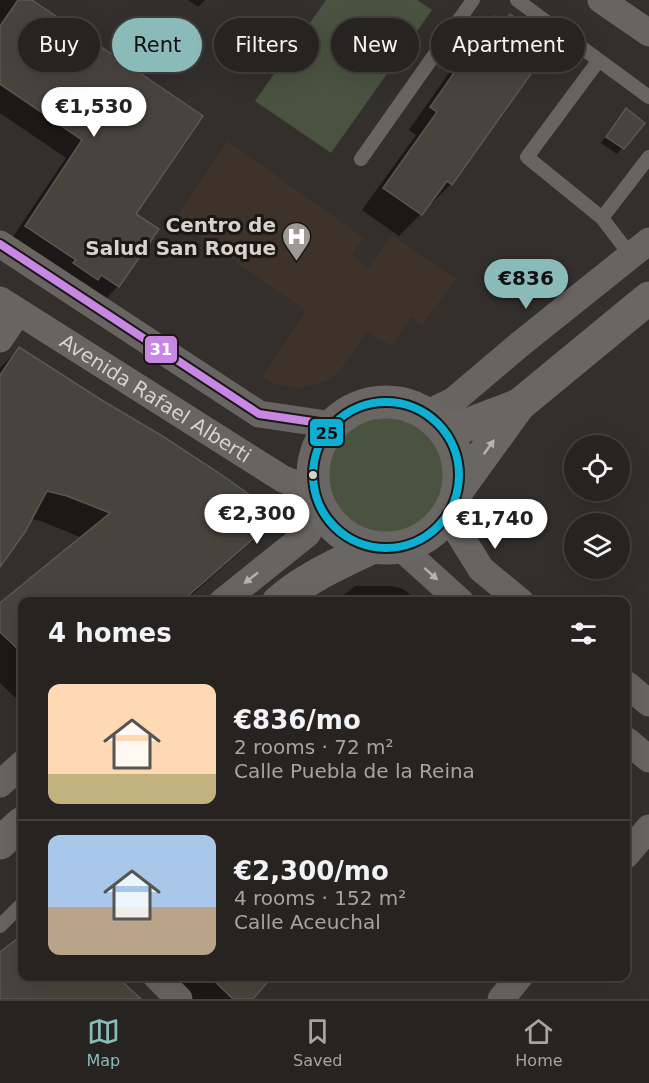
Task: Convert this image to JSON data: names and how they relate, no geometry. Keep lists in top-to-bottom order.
{
  "streets": {
    "street": ["Avenida Rafael Alberti"]
  },
  "places": {
    "hospital": ["Centro de Salud San Roque"]
  },
  "lines": ["transit line 31", "transit line 25"],
  "page": {
    "chip": [
      "Buy",
      "Rent",
      "Filters",
      "New",
      "Apartment"
    ],
    "price": [
      "€1,530",
      "€836",
      "€2,300",
      "€1,740"
    ],
    "heading": "4 homes",
    "list": [
      {
        "name": "€836/mo",
        "note": "2 rooms · 72 m² · Calle Puebla de la Reina"
      },
      {
        "name": "€2,300/mo",
        "note": "4 rooms · 152 m² · Calle Aceuchal"
      }
    ],
    "tabs": ["Map", "Saved", "Home"]
  }
}
